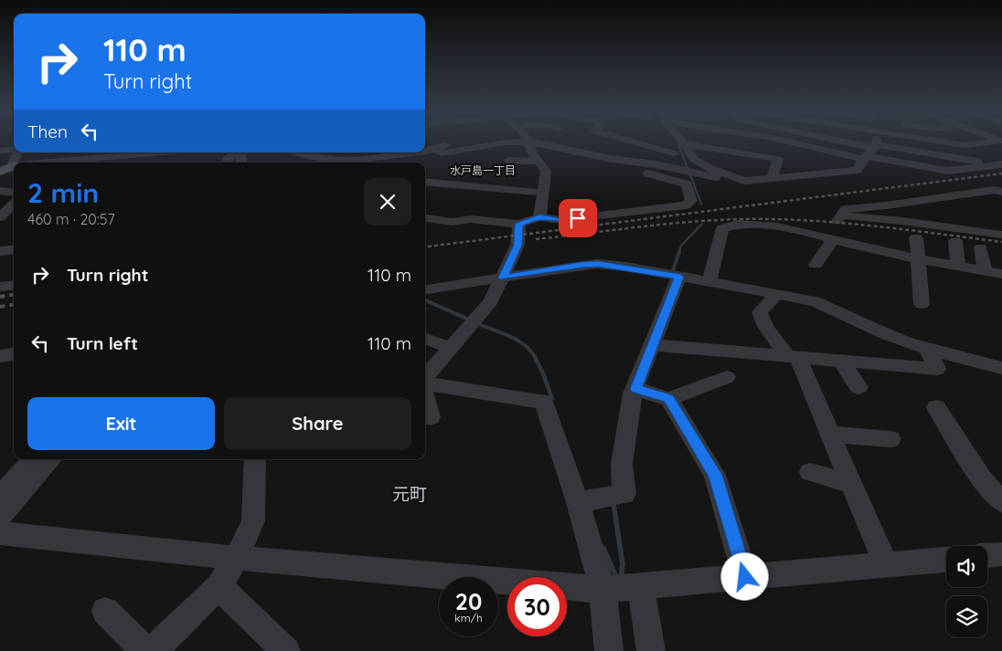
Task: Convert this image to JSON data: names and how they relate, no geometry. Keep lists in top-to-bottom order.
{
  "districts": ["水戸島一丁目", "元町"],
  "page": {
    "turn": ["110 m", "Turn right"],
    "then": "Then",
    "heading": ["2 min", "460 m · 20:57"],
    "list": [
      {
        "name": "Turn right",
        "value": "110 m"
      },
      {
        "name": "Turn left",
        "value": "110 m"
      }
    ],
    "buttons": ["Exit", "Share"],
    "speed": "20 km/h",
    "limit": "30"
  }
}
